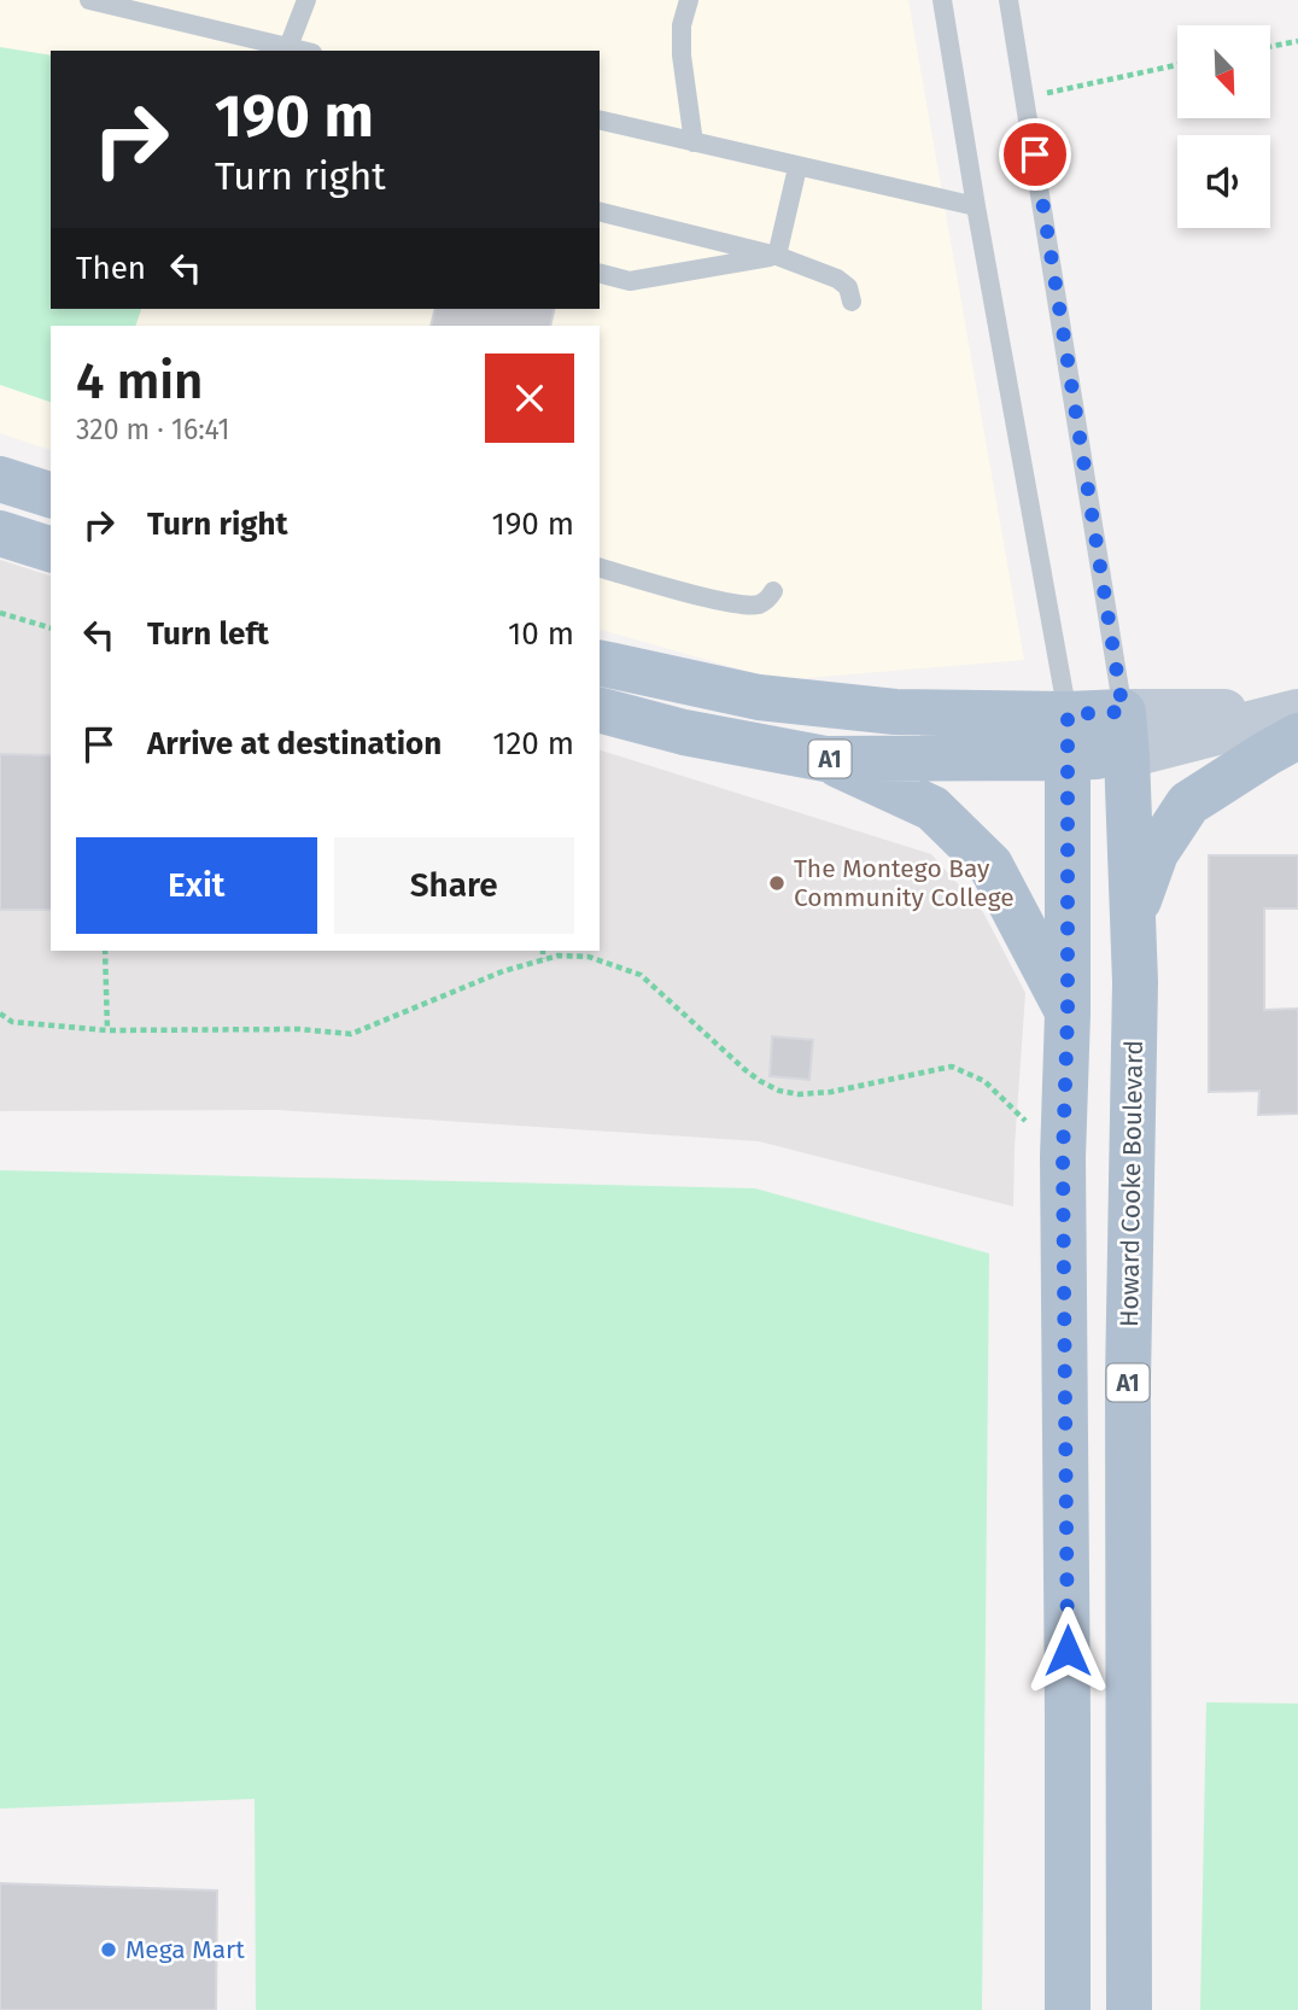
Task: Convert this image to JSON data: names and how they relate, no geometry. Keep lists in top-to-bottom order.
{
  "streets": {
    "main road": ["A1", "Howard Cooke Boulevard"]
  },
  "crossings": [
    ["A1", "Howard Cooke Boulevard"]
  ],
  "places": ["The Montego Bay Community College", "Mega Mart"],
  "north": "bottom right",
  "page": {
    "turn": ["190 m", "Turn right"],
    "then": "Then",
    "heading": ["4 min", "320 m · 16:41"],
    "list": [
      {
        "name": "Turn right",
        "value": "190 m"
      },
      {
        "name": "Turn left",
        "value": "10 m"
      },
      {
        "name": "Arrive at destination",
        "value": "120 m"
      }
    ],
    "buttons": ["Exit", "Share"]
  }
}
